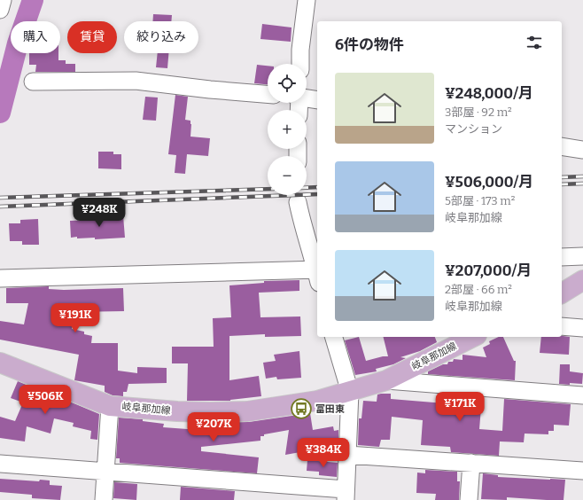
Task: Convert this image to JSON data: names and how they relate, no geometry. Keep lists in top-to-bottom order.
{
  "streets": {
    "main road": ["岐阜那加線"]
  },
  "places": {
    "bus stop": ["富田東"]
  },
  "page": {
    "chip": ["購入", "賃貸", "絞り込み"],
    "heading": "6件の物件",
    "map_buttons": ["+", "−"],
    "list": [
      {
        "name": "¥248,000/月",
        "note": "3部屋 · 92 m² · マンション"
      },
      {
        "name": "¥506,000/月",
        "note": "5部屋 · 173 m² · 岐阜那加線"
      },
      {
        "name": "¥207,000/月",
        "note": "2部屋 · 66 m² · 岐阜那加線"
      }
    ],
    "price": [
      "¥248K",
      "¥191K",
      "¥506K",
      "¥171K",
      "¥207K",
      "¥384K"
    ]
  }
}
